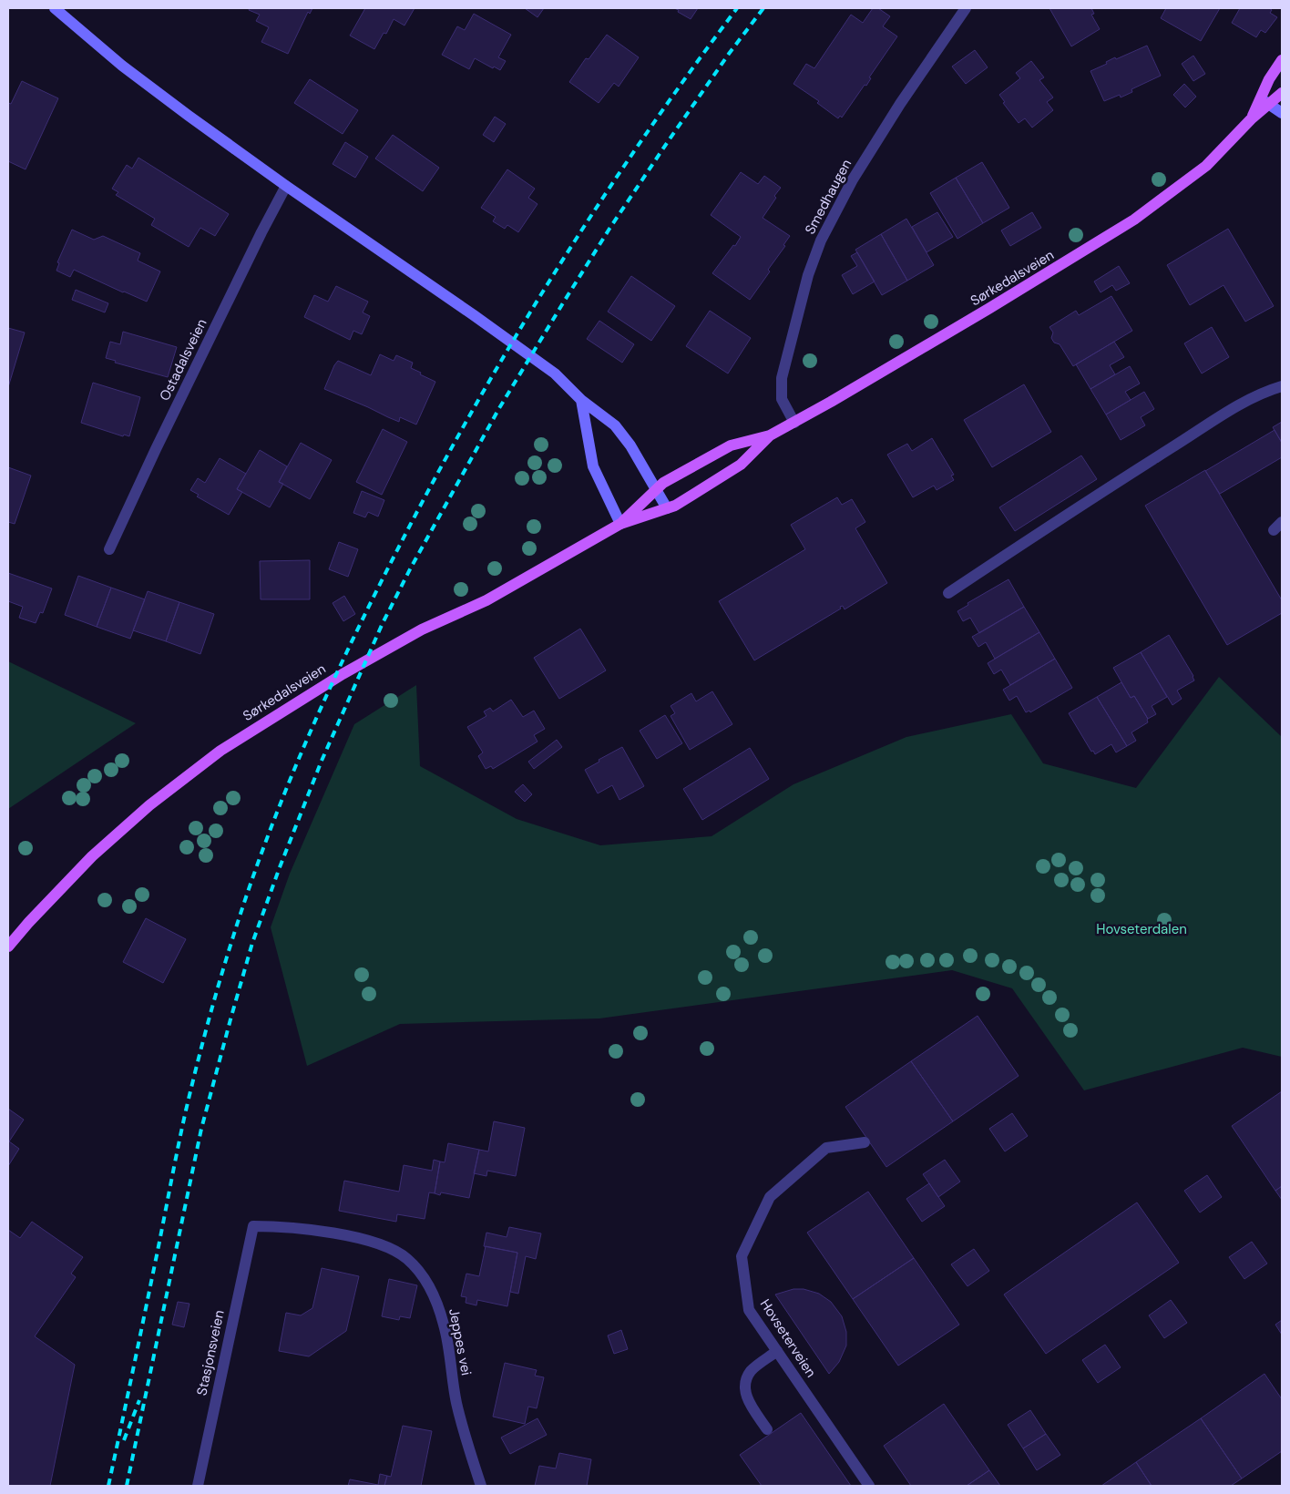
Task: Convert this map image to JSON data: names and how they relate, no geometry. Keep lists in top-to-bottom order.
{
  "streets": {
    "main road": ["Sørkedalsveien"],
    "street": [
      "Smedhaugen",
      "Ostadalsveien",
      "Hovseterveien",
      "Jeppes vei",
      "Stasjonsveien"
    ]
  },
  "crossings": [
    ["Smedhaugen", "Sørkedalsveien"],
    ["Jeppes vei", "Stasjonsveien"]
  ],
  "parks": ["Hovseterdalen"]
}
